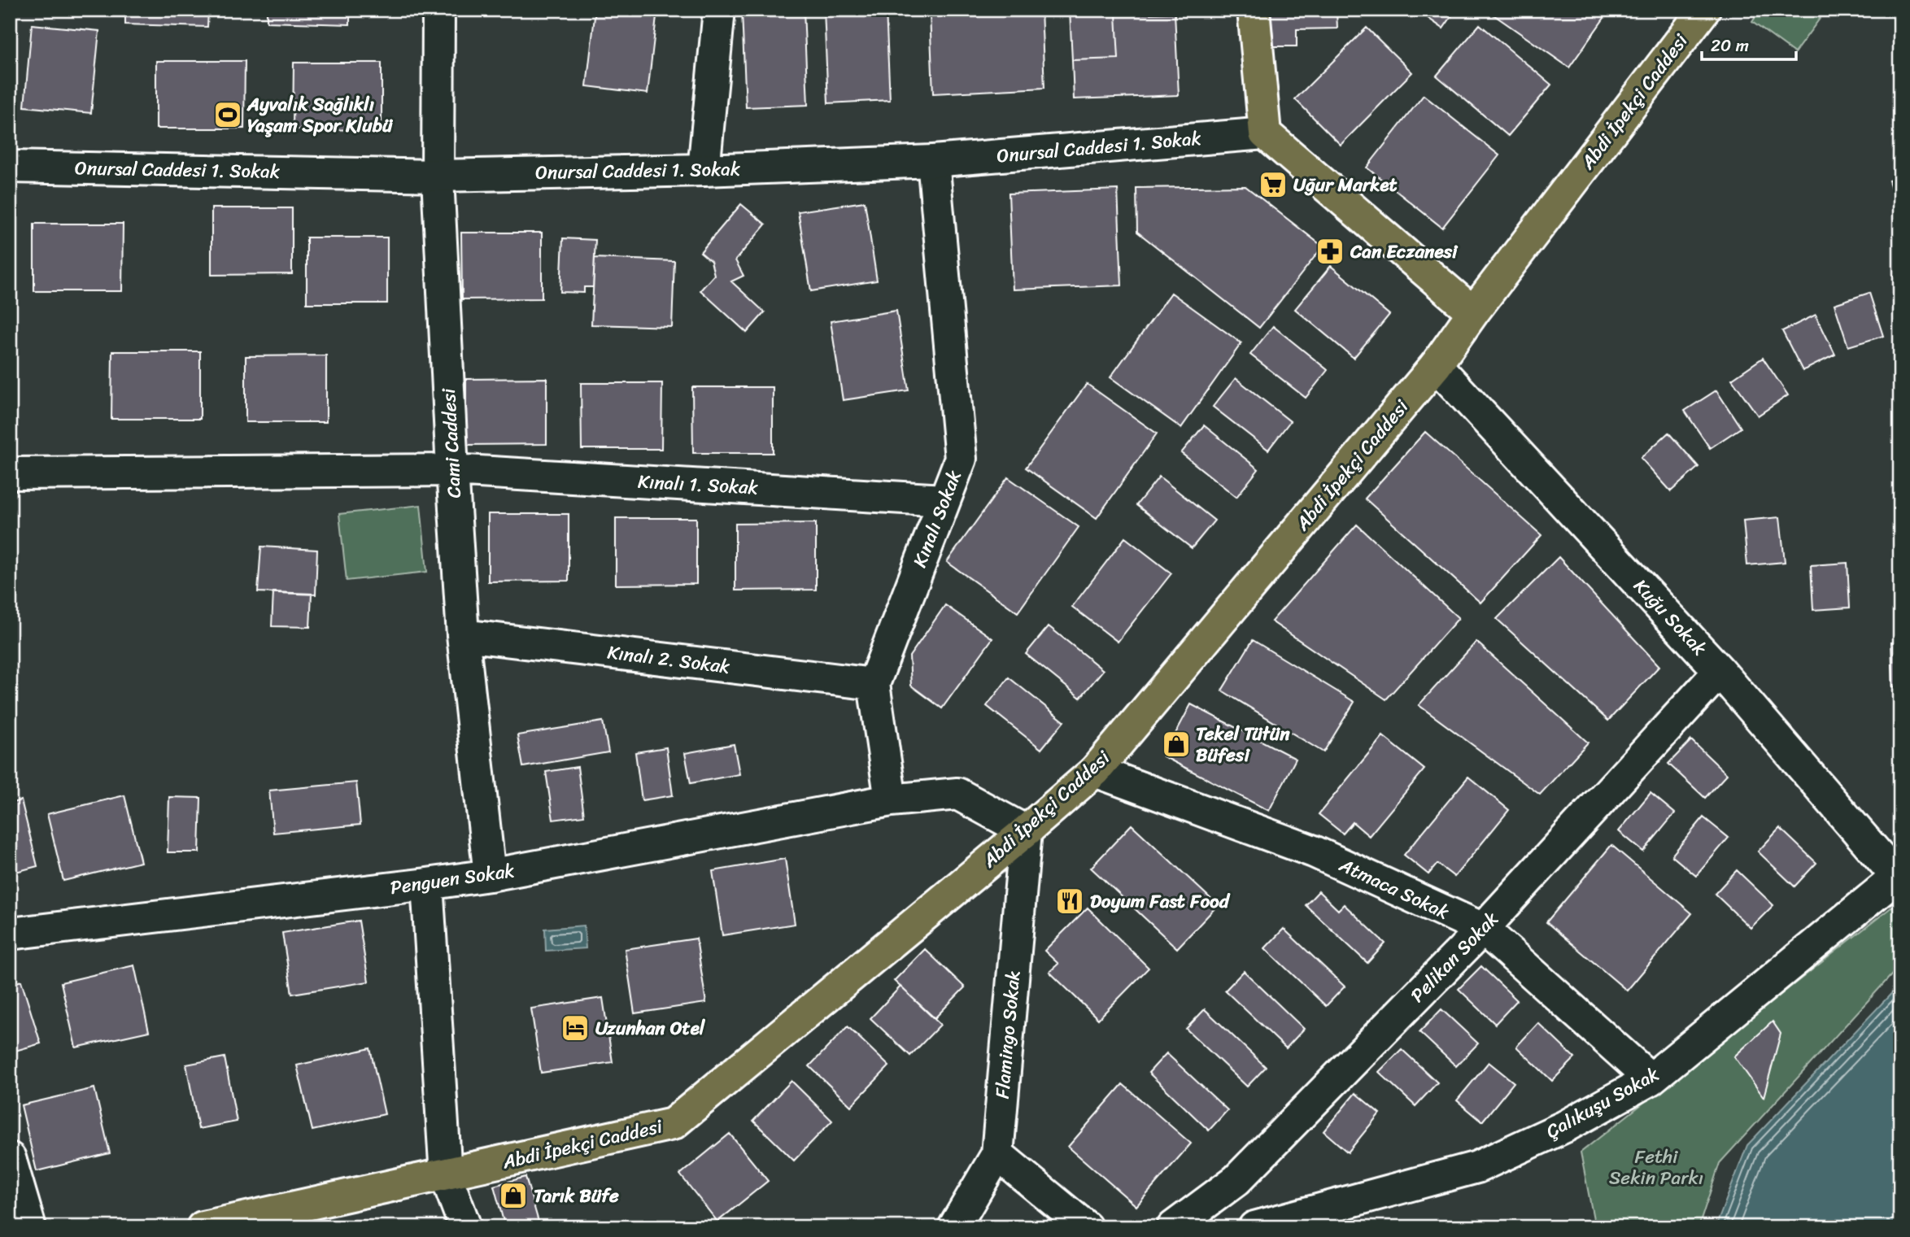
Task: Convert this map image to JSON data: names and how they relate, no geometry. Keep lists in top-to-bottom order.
{
  "streets": {
    "main road": ["Abdi İpekçi Caddesi"],
    "street": [
      "Onursal Caddesi 1. Sokak",
      "Cami Caddesi",
      "Kınalı 1. Sokak",
      "Kınalı Sokak",
      "Kuğu Sokak",
      "Kınalı 2. Sokak",
      "Penguen Sokak",
      "Atmaca Sokak",
      "Pelikan Sokak",
      "Flamingo Sokak",
      "Çalıkuşu Sokak"
    ]
  },
  "crossings": [
    ["Abdi İpekçi Caddesi", "Kuğu Sokak"],
    ["Abdi İpekçi Caddesi", "Penguen Sokak"],
    ["Abdi İpekçi Caddesi", "Atmaca Sokak"],
    ["Abdi İpekçi Caddesi", "Flamingo Sokak"],
    ["Onursal Caddesi 1. Sokak", "Cami Caddesi"],
    ["Onursal Caddesi 1. Sokak", "Kınalı Sokak"],
    ["Cami Caddesi", "Kınalı 1. Sokak"],
    ["Cami Caddesi", "Kınalı 2. Sokak"],
    ["Cami Caddesi", "Penguen Sokak"],
    ["Kınalı 1. Sokak", "Kınalı Sokak"],
    ["Kınalı Sokak", "Kınalı 2. Sokak"],
    ["Kınalı Sokak", "Penguen Sokak"],
    ["Kuğu Sokak", "Pelikan Sokak"],
    ["Kuğu Sokak", "Çalıkuşu Sokak"],
    ["Penguen Sokak", "Flamingo Sokak"],
    ["Atmaca Sokak", "Pelikan Sokak"],
    ["Atmaca Sokak", "Çalıkuşu Sokak"]
  ],
  "parks": ["Fethi Sekin Parkı"],
  "places": {
    "sports": ["Ayvalık Sağlıklı Yaşam Spor Klubü"],
    "supermarket": ["Uğur Market"],
    "pharmacy": ["Can Eczanesi"],
    "shop": ["Tekel Tütün Büfesi", "Tarık Büfe"],
    "restaurant": ["Doyum Fast Food"],
    "hotel": ["Uzunhan Otel"]
  },
  "scale_bar": "20 m"
}
